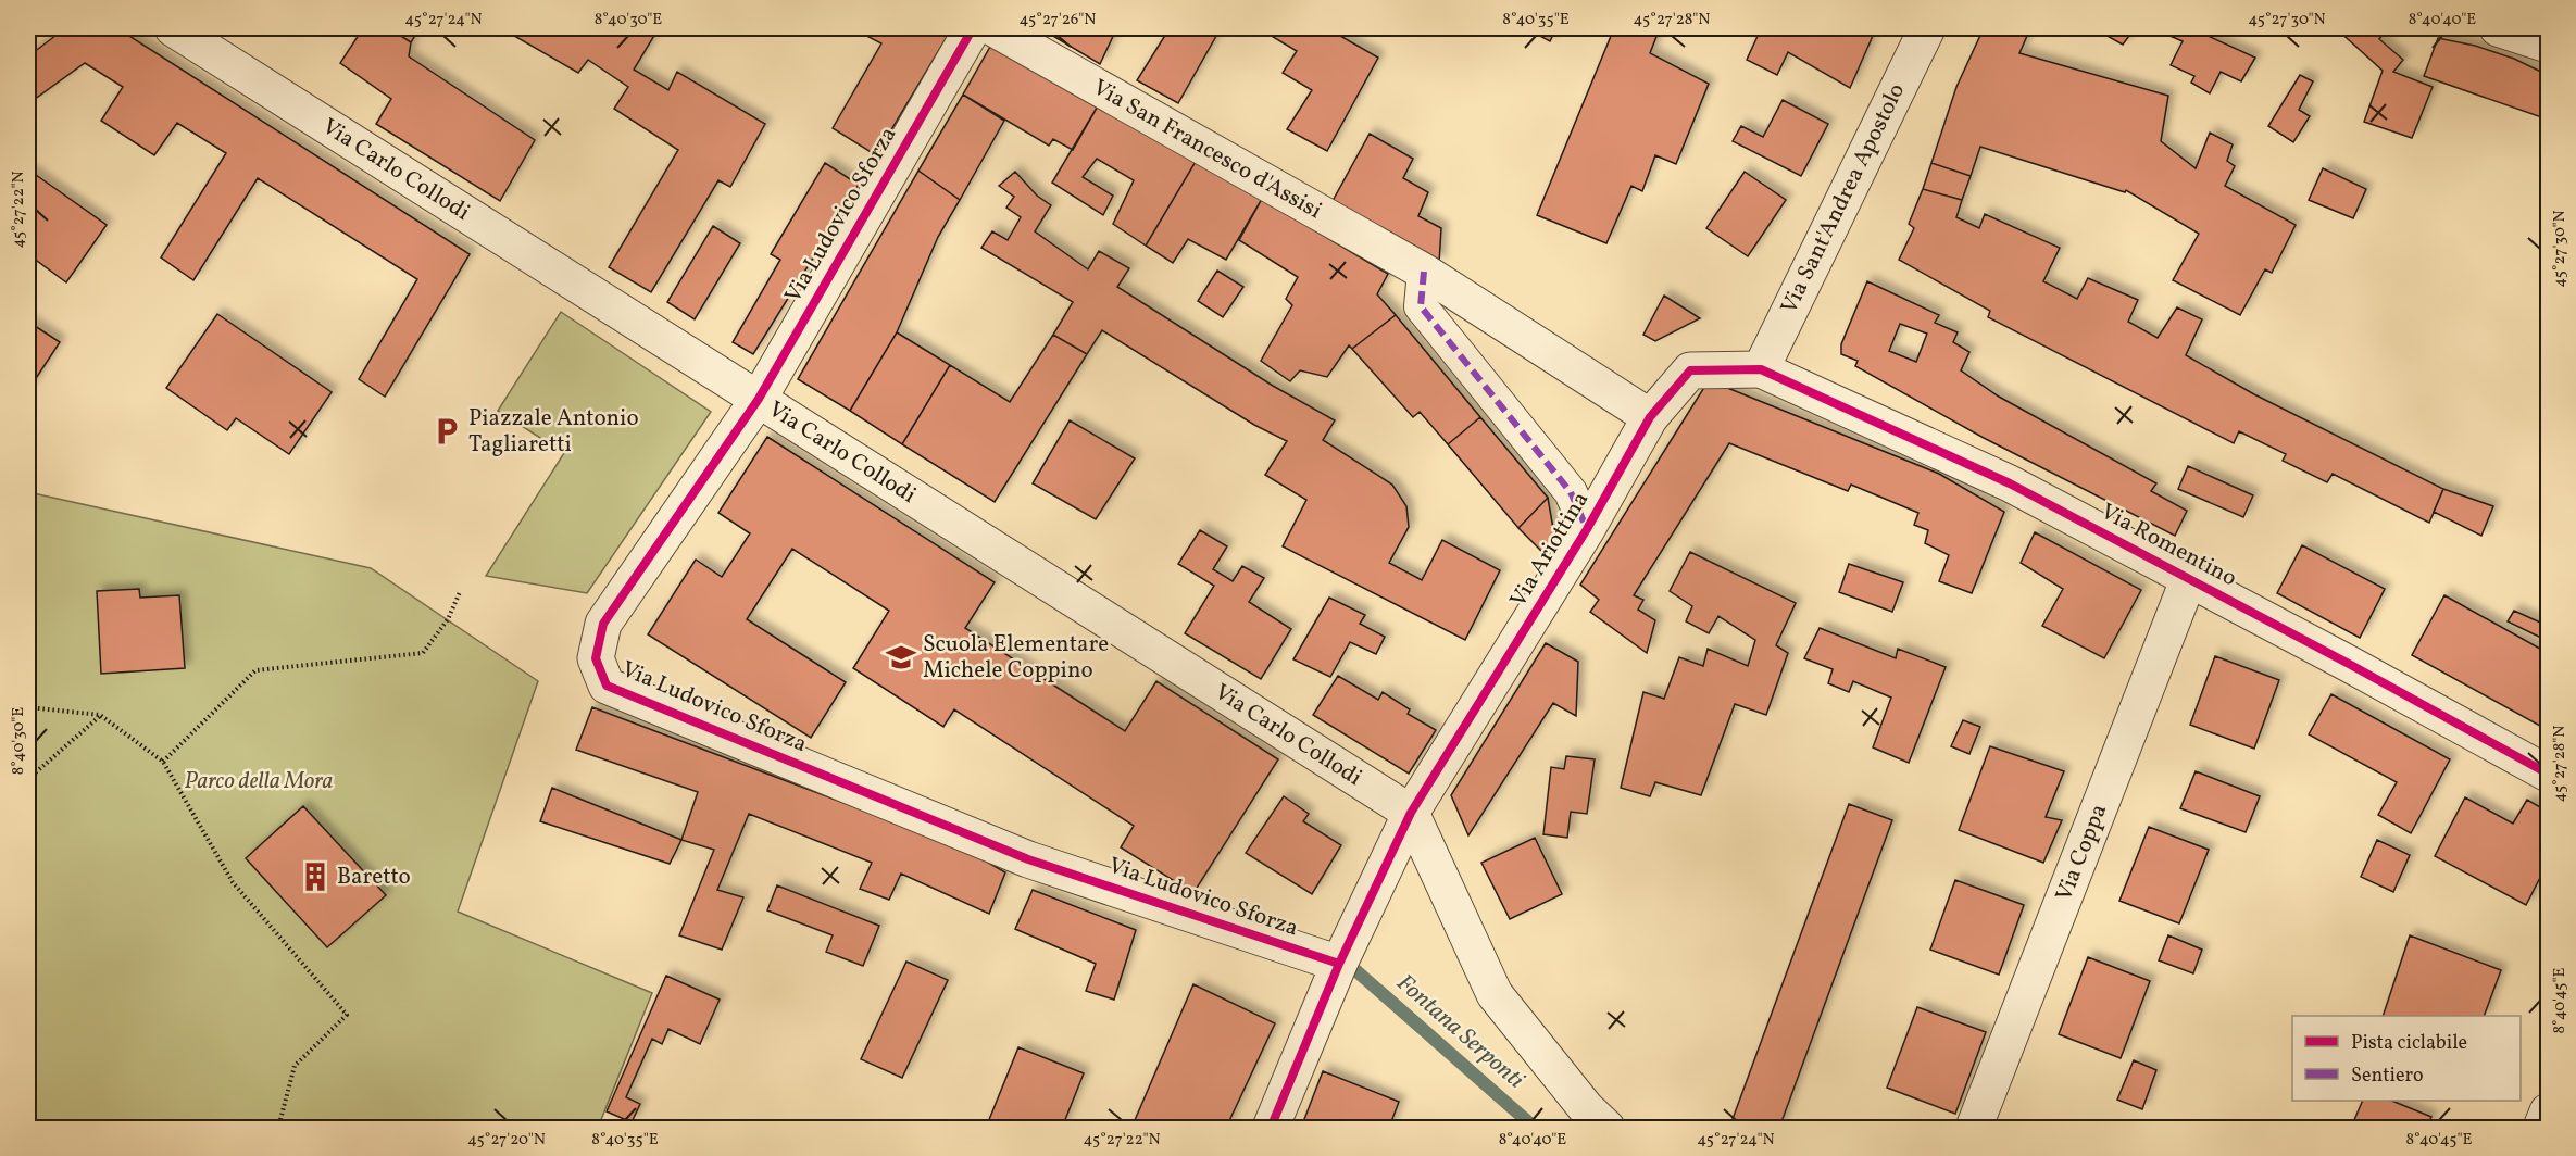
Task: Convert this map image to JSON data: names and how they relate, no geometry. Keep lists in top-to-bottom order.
{
  "streets": {
    "street": [
      "Via San Francesco d'Assisi",
      "Via Carlo Collodi",
      "Via Sant'Andrea Apostolo",
      "Via Ludovico Sforza",
      "Via Romentino",
      "Via Ariottina",
      "Via Coppa"
    ]
  },
  "crossings": [
    ["Via San Francesco d'Assisi", "Via Ariottina"],
    ["Via Carlo Collodi", "Via Ludovico Sforza"],
    ["Via Carlo Collodi", "Via Ariottina"],
    ["Via Sant'Andrea Apostolo", "Via Romentino"],
    ["Via Sant'Andrea Apostolo", "Via Ariottina"],
    ["Via Ludovico Sforza", "Via Ariottina"],
    ["Via Romentino", "Via Ariottina"],
    ["Via Romentino", "Via Coppa"]
  ],
  "water": ["Fontana Serponti"],
  "parks": ["Parco della Mora"],
  "places": {
    "parking": ["Piazzale Antonio Tagliaretti"],
    "school or university": ["Scuola Elementare Michele Coppino"],
    "building": ["Baretto"]
  },
  "legend": ["Pista ciclabile", "Sentiero"],
  "coordinates": [
    "45°27'24\"N",
    "8°40'30\"E",
    "45°27'26\"N",
    "8°40'35\"E",
    "45°27'28\"N",
    "45°27'30\"N",
    "8°40'40\"E",
    "45°27'22\"N",
    "8°40'45\"E",
    "45°27'20\"N"
  ]
}
